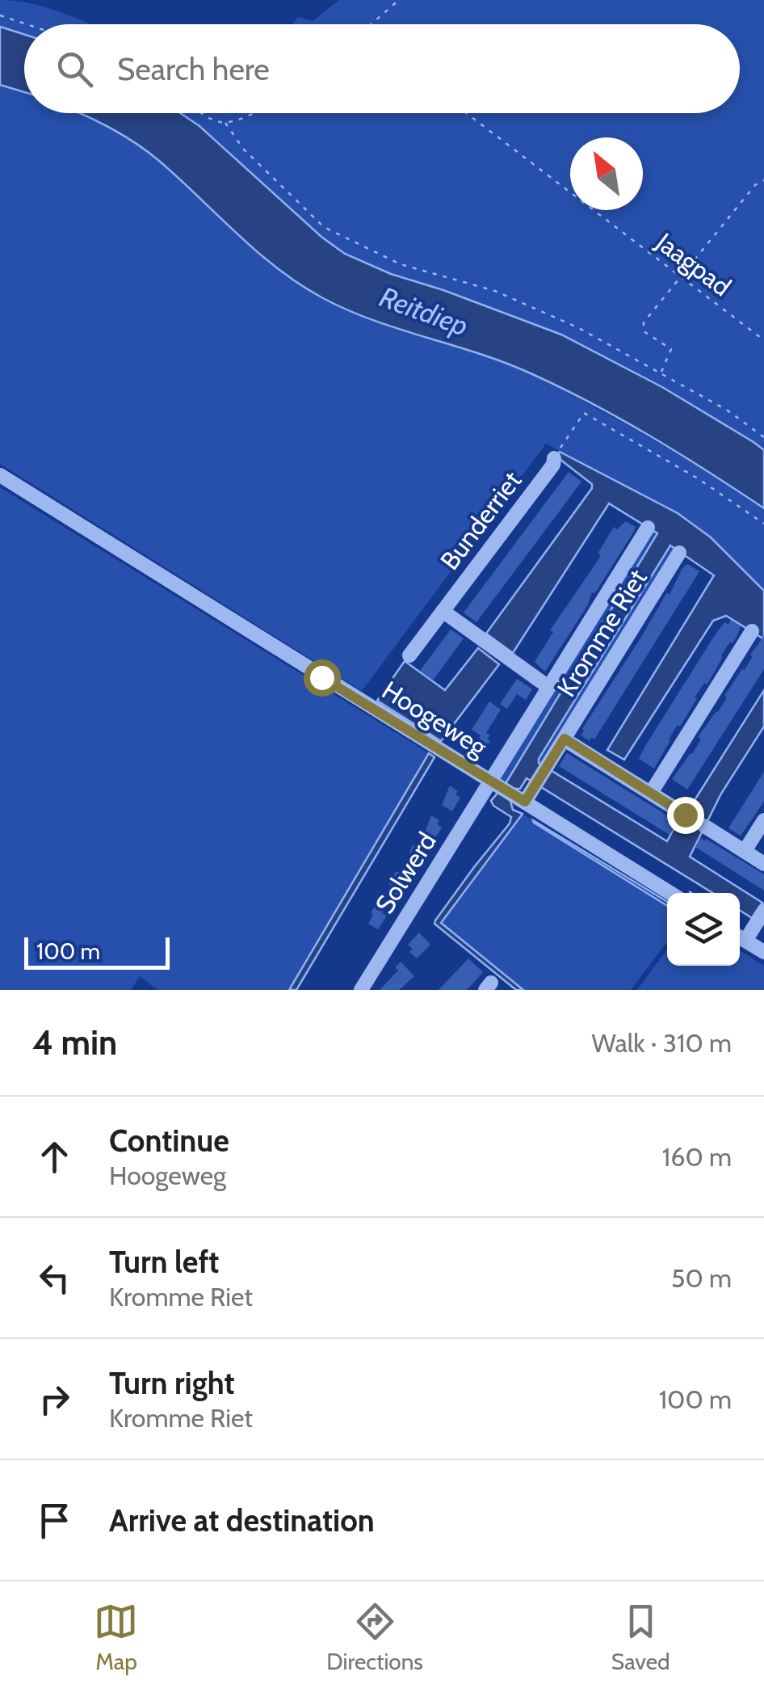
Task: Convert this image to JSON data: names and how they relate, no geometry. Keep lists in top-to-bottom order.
{
  "streets": {
    "street": [
      "Bunderriet",
      "Kromme Riet",
      "Hoogeweg",
      "Solwerd"
    ],
    "path": ["Jaagpad"]
  },
  "crossings": [
    ["Kromme Riet", "Hoogeweg"],
    ["Hoogeweg", "Solwerd"]
  ],
  "water": ["Reitdiep"],
  "scale_bar": "100 m",
  "north": "top left",
  "page": {
    "search": "Search here",
    "scale": "100 m",
    "heading": ["4 min", "Walk · 310 m"],
    "list": [
      ["Continue", "Hoogeweg", "160 m"],
      ["Turn left", "Kromme Riet", "50 m"],
      ["Turn right", "Kromme Riet", "100 m"],
      "Arrive at destination"
    ],
    "nav": ["Map", "Directions", "Saved"]
  }
}
